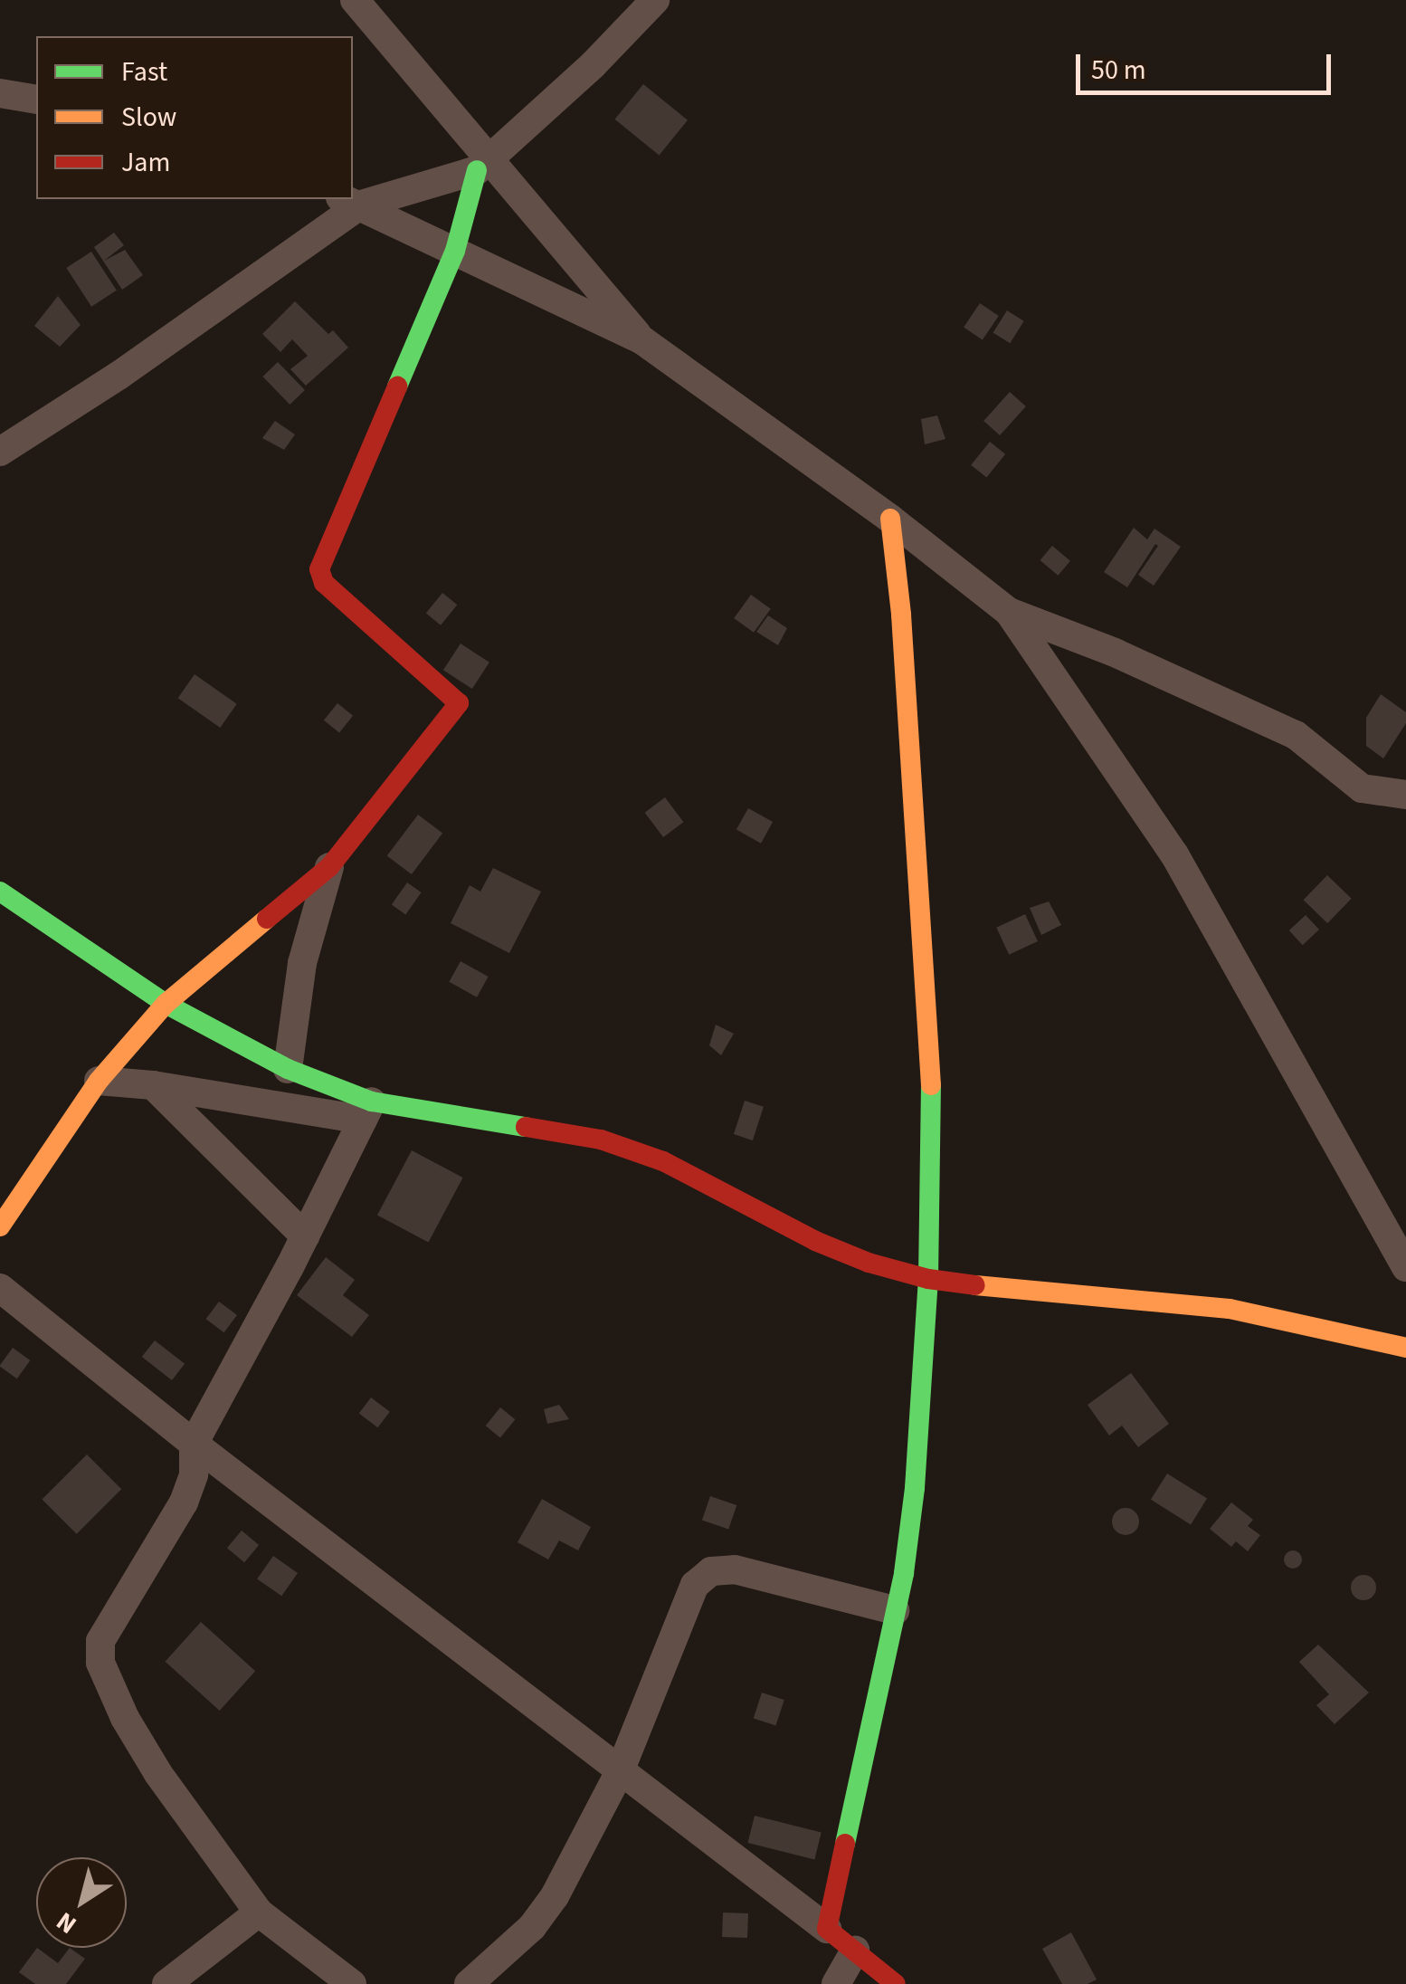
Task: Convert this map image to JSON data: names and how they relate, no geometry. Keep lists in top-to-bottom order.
{
  "legend": ["Fast", "Slow", "Jam"],
  "scale_bar": "50 m",
  "north": "bottom left"
}
